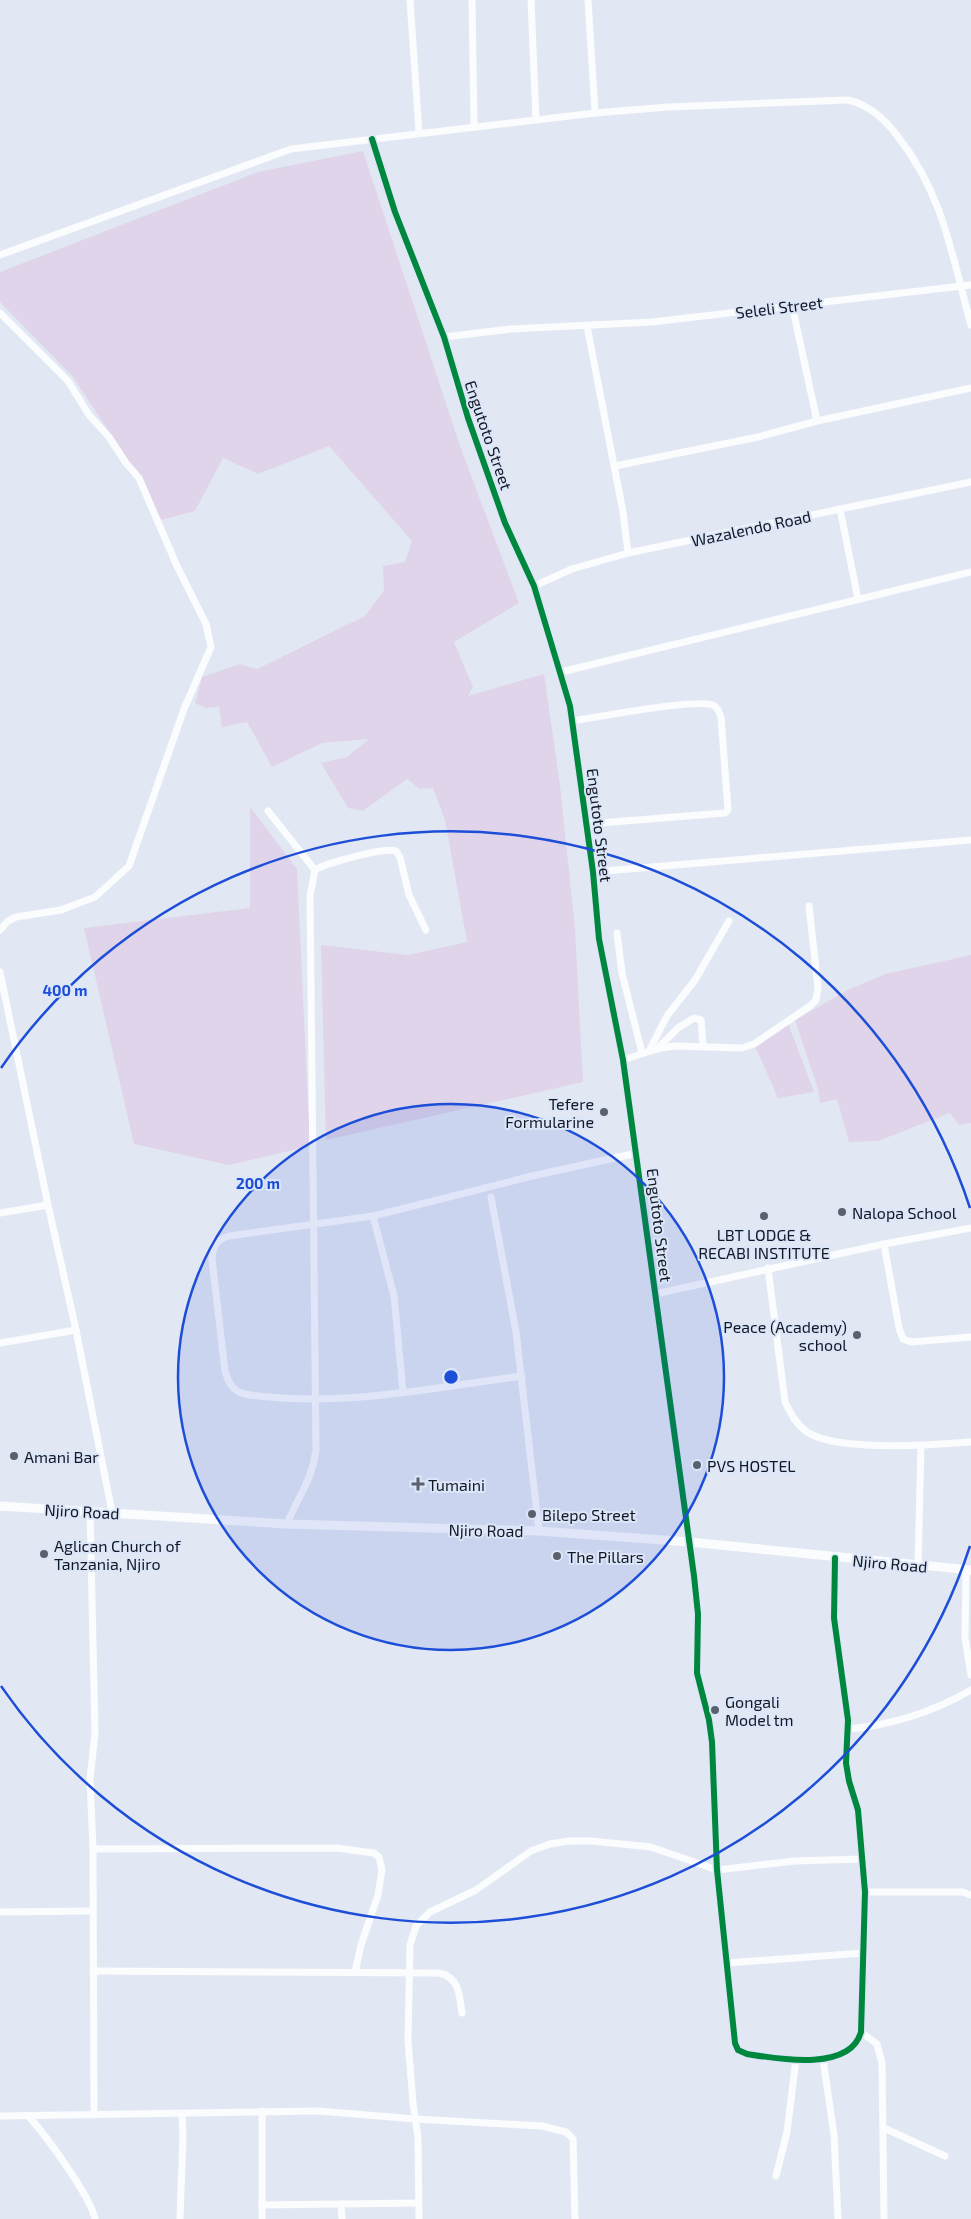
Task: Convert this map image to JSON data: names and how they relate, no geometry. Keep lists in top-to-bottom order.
{
  "streets": {
    "street": [
      "Seleli Street",
      "Engutoto Street",
      "Wazalendo Road",
      "Njiro Road"
    ]
  },
  "crossings": [
    ["Seleli Street", "Engutoto Street"],
    ["Engutoto Street", "Wazalendo Road"],
    ["Engutoto Street", "Njiro Road"]
  ],
  "places": {
    "other": [
      "Tefere Formularine",
      "Nalopa School",
      "LBT LODGE & RECABI INSTITUTE",
      "Peace (Academy) school",
      "Amani Bar",
      "PVS HOSTEL",
      "Bilepo Street",
      "Aglican Church of Tanzania, Njiro",
      "The Pillars",
      "Gongali Model tm"
    ],
    "health": ["Tumaini"]
  },
  "rings": ["400 m", "200 m"]
}
